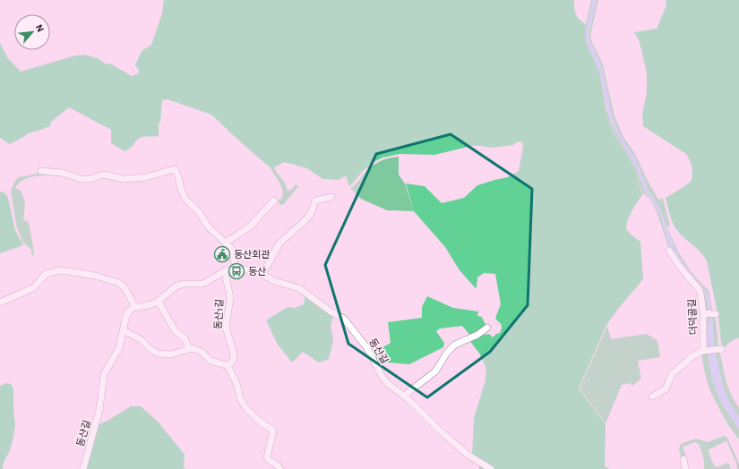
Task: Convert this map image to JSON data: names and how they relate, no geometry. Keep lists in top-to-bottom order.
{
  "streets": {
    "street": ["동산1길", "더덕골길", "동산길"]
  },
  "crossings": [
    ["동산1길", "동산길"]
  ],
  "places": {
    "public building": ["동산회관"],
    "bus stop": ["동산"]
  },
  "north": "top right"
}
